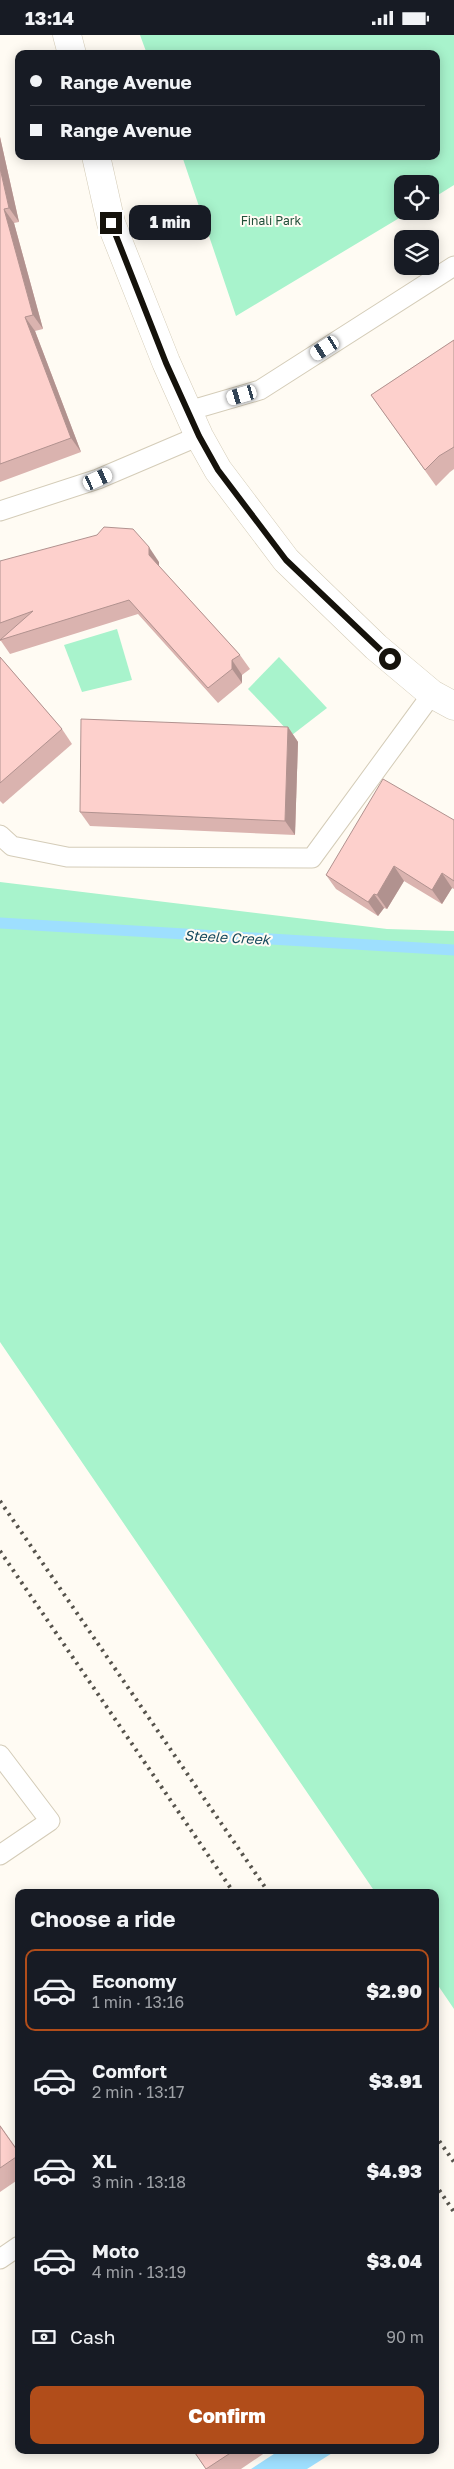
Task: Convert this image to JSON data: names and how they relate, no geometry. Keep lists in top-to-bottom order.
{
  "water": ["Steele Creek"],
  "parks": ["Finali Park"],
  "page": {
    "status": "13:14",
    "banner": ["Range Avenue", "Range Avenue"],
    "bubble": "1 min",
    "heading": "Choose a ride",
    "list": [
      {
        "name": "Economy",
        "note": "1 min · 13:16",
        "value": "$2.90"
      },
      {
        "name": "Comfort",
        "note": "2 min · 13:17",
        "value": "$3.91"
      },
      {
        "name": "XL",
        "note": "3 min · 13:18",
        "value": "$4.93"
      },
      {
        "name": "Moto",
        "note": "4 min · 13:19",
        "value": "$3.04"
      }
    ],
    "pay": ["Cash", "90 m"],
    "buttons": "Confirm"
  }
}
